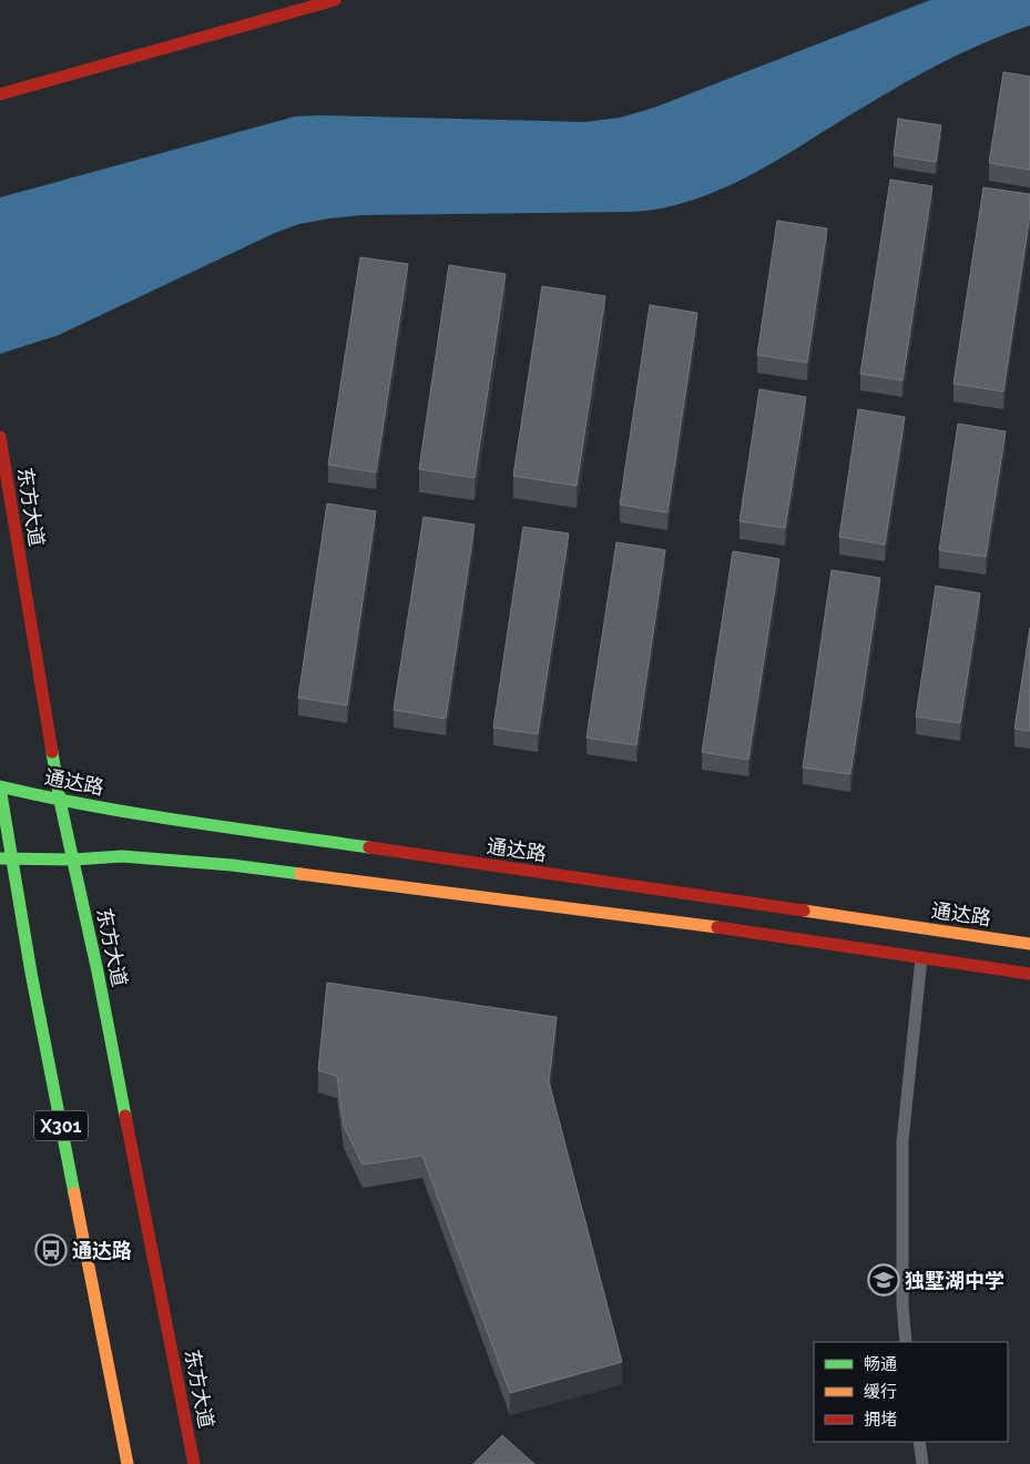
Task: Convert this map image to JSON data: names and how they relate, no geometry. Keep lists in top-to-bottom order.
{
  "streets": {
    "main road": ["东方大道", "通达路", "X301"]
  },
  "crossings": [
    ["东方大道", "通达路"],
    ["通达路", "X301"]
  ],
  "places": {
    "bus stop": ["通达路"],
    "school or university": ["独墅湖中学"]
  },
  "legend": ["畅通", "缓行", "拥堵"]
}
